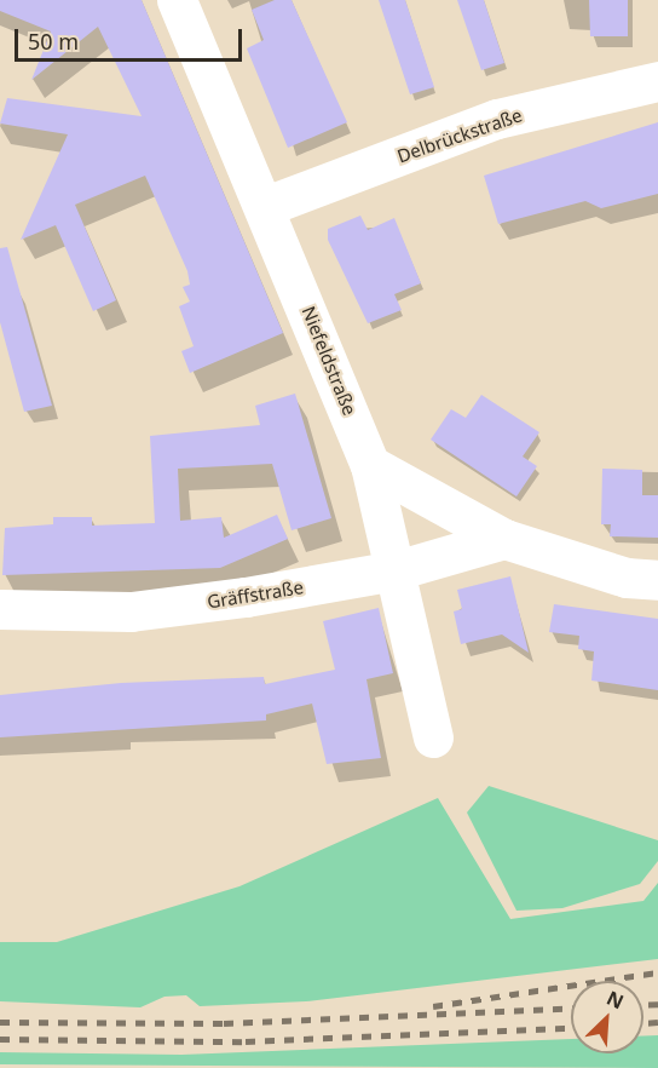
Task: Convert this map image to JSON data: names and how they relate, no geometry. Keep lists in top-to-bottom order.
{
  "streets": {
    "street": ["Delbrückstraße", "Niefeldstraße", "Gräffstraße"]
  },
  "crossings": [
    ["Delbrückstraße", "Niefeldstraße"],
    ["Niefeldstraße", "Gräffstraße"]
  ],
  "scale_bar": "50 m",
  "north": "top right"
}
